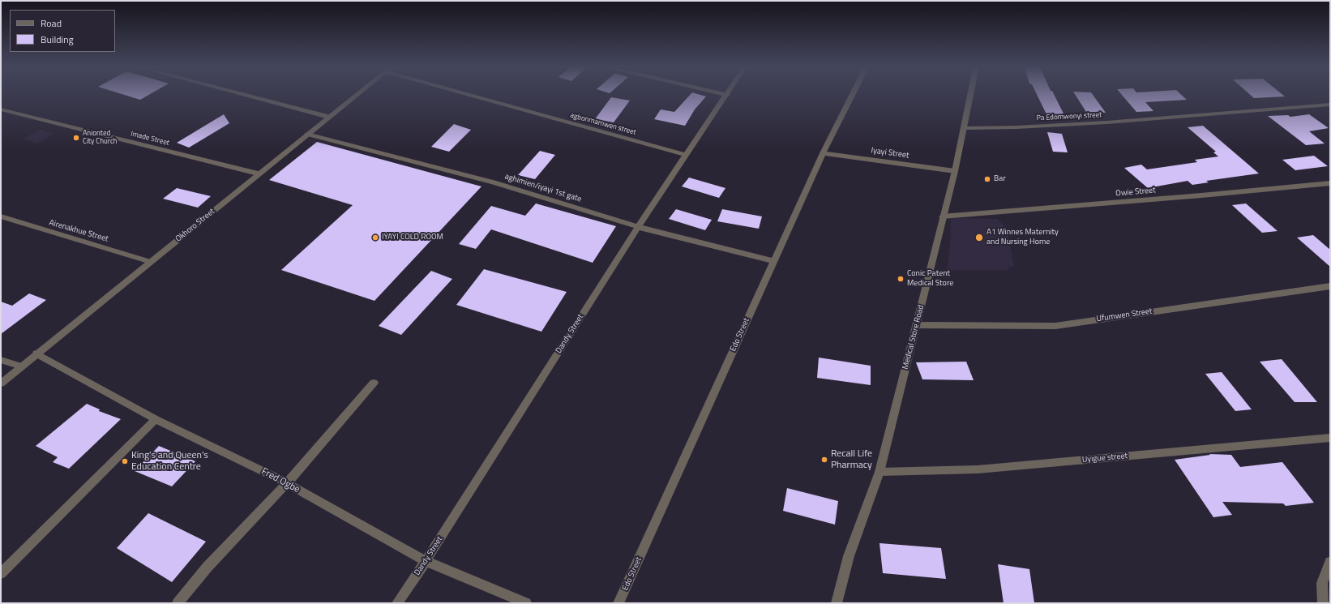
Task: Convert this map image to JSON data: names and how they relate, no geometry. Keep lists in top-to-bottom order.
{
  "streets": {
    "street": [
      "Pa Edomwonyi street",
      "agbonmamwen street",
      "Imade Street",
      "Iyayi Street",
      "aghimien/iyayi 1st gate",
      "Owie Street",
      "Okhoro Street",
      "Airenakhue Street",
      "Ufumwen Street",
      "Dandy Street",
      "Edo Street",
      "Medical Store Road",
      "Uyigue street",
      "Fred Ogbe"
    ]
  },
  "crossings": [
    ["Pa Edomwonyi street", "Medical Store Road"],
    ["agbonmamwen street", "Dandy Street"],
    ["Imade Street", "Okhoro Street"],
    ["Iyayi Street", "Edo Street"],
    ["Iyayi Street", "Medical Store Road"],
    ["aghimien/iyayi 1st gate", "Okhoro Street"],
    ["aghimien/iyayi 1st gate", "Dandy Street"],
    ["aghimien/iyayi 1st gate", "Edo Street"],
    ["Owie Street", "Medical Store Road"],
    ["Okhoro Street", "Airenakhue Street"],
    ["Okhoro Street", "Fred Ogbe"],
    ["Ufumwen Street", "Medical Store Road"],
    ["Dandy Street", "Fred Ogbe"],
    ["Medical Store Road", "Uyigue street"]
  ],
  "places": [
    "Anionted City Church",
    "Bar",
    "IYAYI COLD ROOM",
    "A1 Winnes Maternity and Nursing Home",
    "Conic Patent Medical Store",
    "Recall Life Pharmacy",
    "King's and Queen's Education Centre"
  ],
  "legend": ["Road", "Building"]
}
